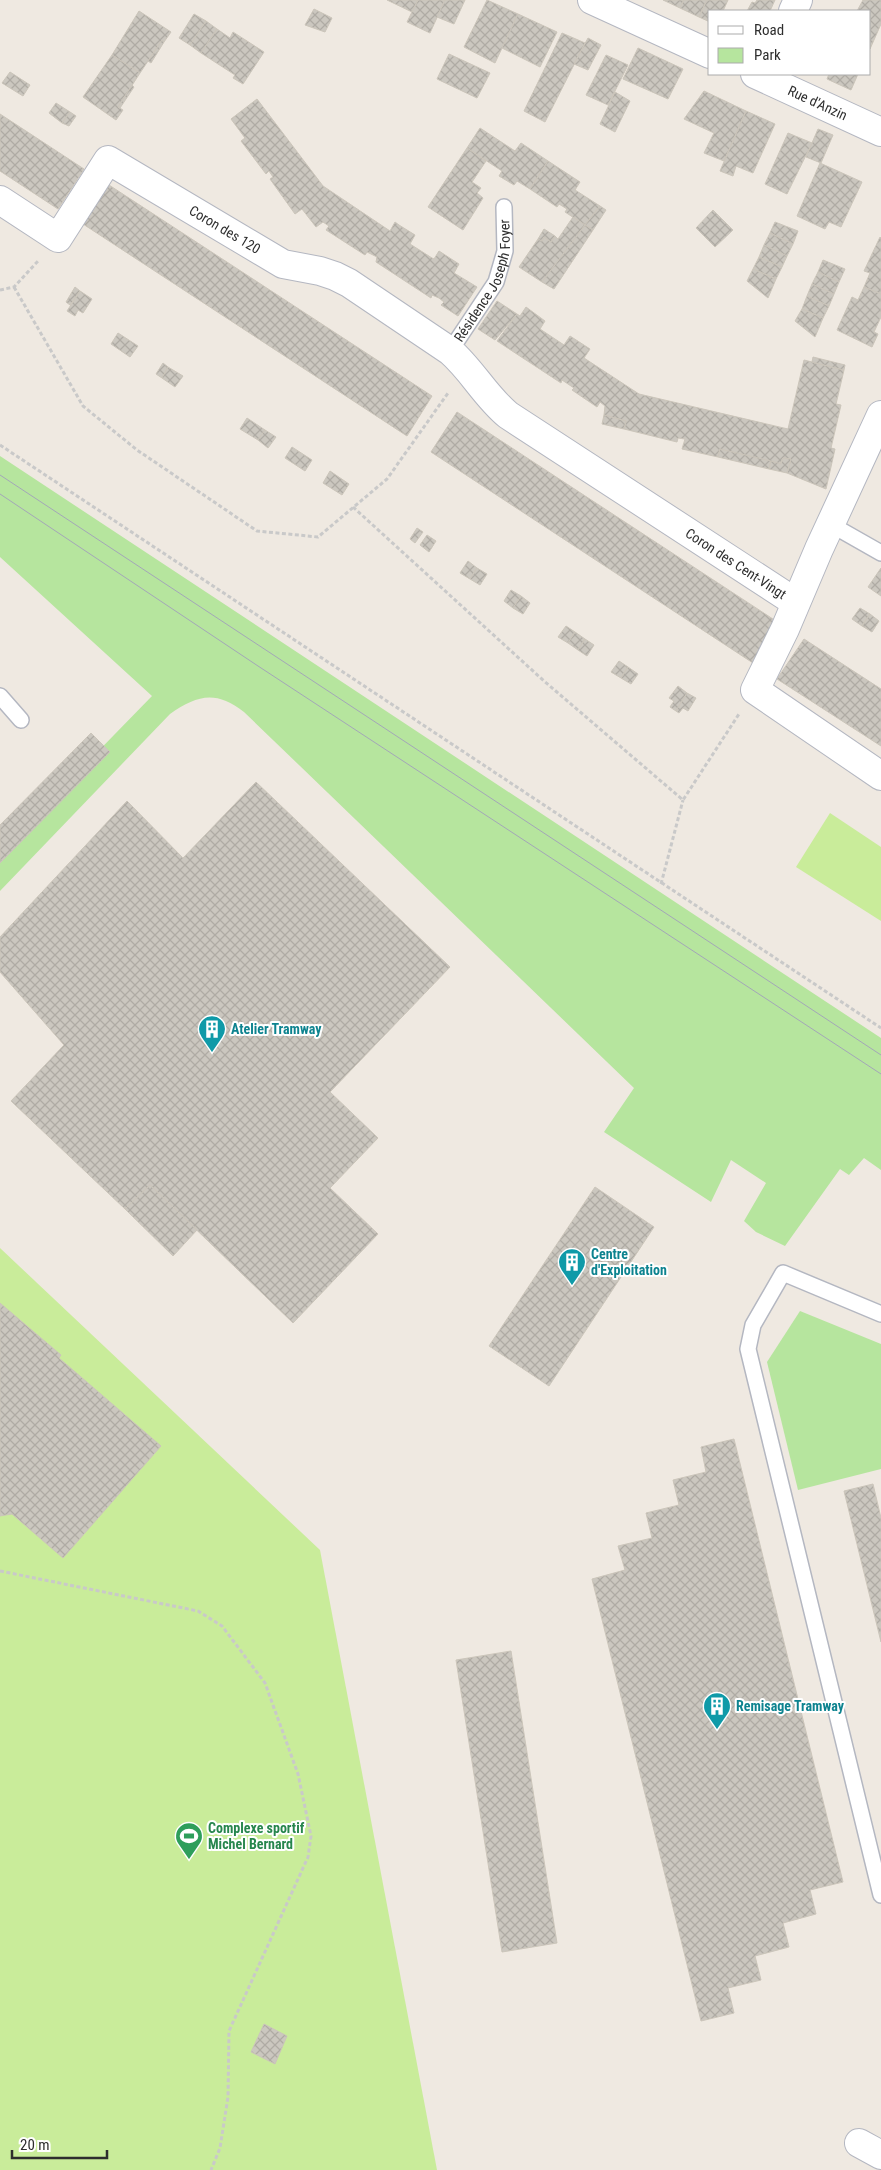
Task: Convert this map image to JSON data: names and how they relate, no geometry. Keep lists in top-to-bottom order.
{
  "streets": {
    "street": ["Rue d'Anzin", "Coron des 120", "Coron des Cent-Vingt"],
    "lane": ["Résidence Joseph Foyer"]
  },
  "crossings": [
    ["Coron des 120", "Résidence Joseph Foyer"],
    ["Coron des 120", "Coron des Cent-Vingt"],
    ["Résidence Joseph Foyer", "Coron des Cent-Vingt"]
  ],
  "places": {
    "building": ["Atelier Tramway", "Centre d'Exploitation", "Remisage Tramway"],
    "sports": ["Complexe sportif Michel Bernard"]
  },
  "legend": ["Road", "Park"],
  "scale_bar": "20 m"
}
